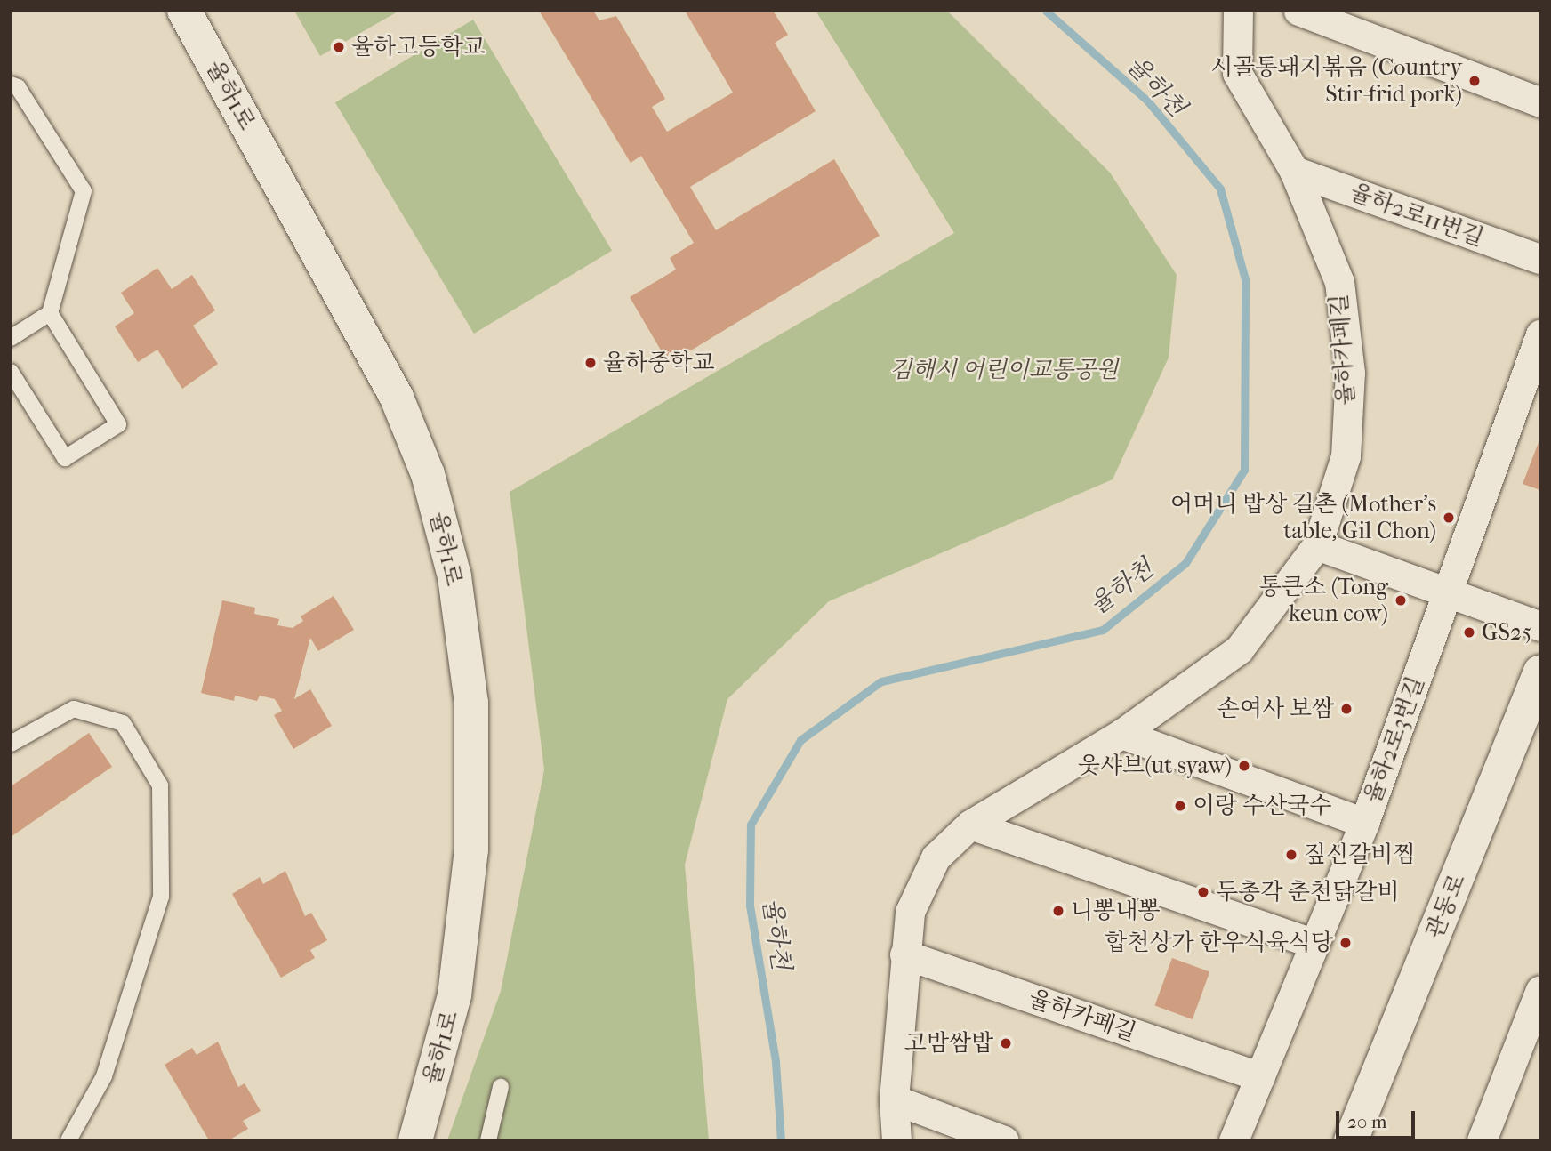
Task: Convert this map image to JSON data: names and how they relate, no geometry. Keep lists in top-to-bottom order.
{
  "streets": {
    "street": [
      "율하1로",
      "율하2로11번길",
      "율하카페길",
      "율하2로3번길",
      "관동로"
    ]
  },
  "crossings": [
    ["율하2로11번길", "율하카페길"],
    ["율하카페길", "율하2로3번길"]
  ],
  "water": ["율하천"],
  "parks": ["김해시 어린이교통공원"],
  "places": [
    "율하고등학교",
    "시골통돼지볶음 (Country Stir-frid pork)",
    "율하중학교",
    "어머니 밥상 길촌 (Mother's table, Gil Chon)",
    "통큰소 (Tong keun cow)",
    "GS25",
    "손여사 보쌈",
    "웃샤브(ut syaw)",
    "이랑 수산국수",
    "짚신갈비찜",
    "두총각 춘천닭갈비",
    "니뽕내뽕",
    "합천상가 한우식육식당",
    "고밤쌈밥"
  ],
  "scale_bar": "20 m"
}
